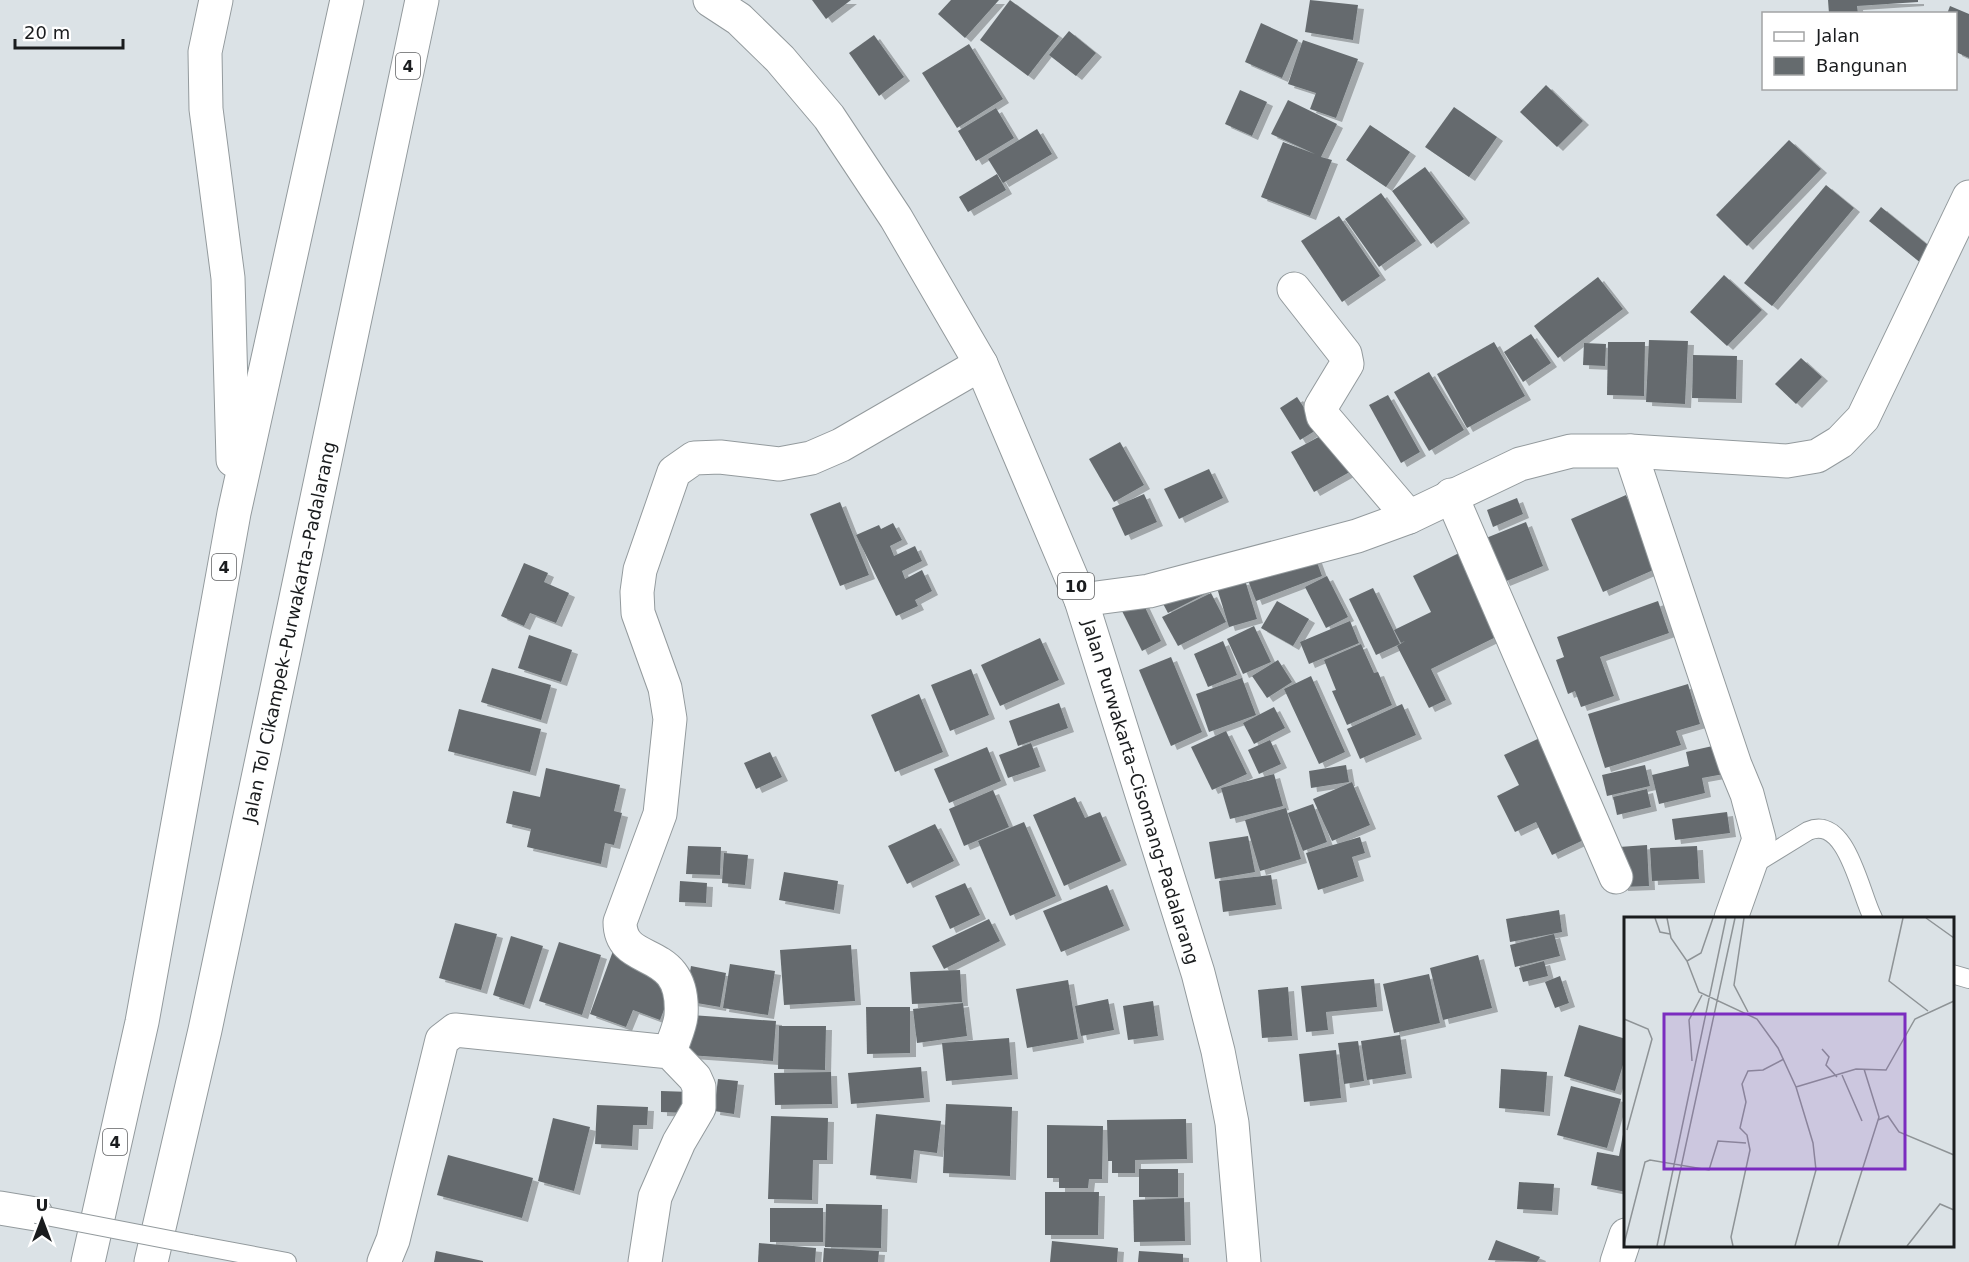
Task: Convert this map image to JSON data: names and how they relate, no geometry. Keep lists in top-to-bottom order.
{
  "streets": {
    "main road": [
      "4",
      "10",
      "Jalan Tol Cikampek–Purwakarta–Padalarang",
      "Jalan Purwakarta–Cisomang–Padalarang"
    ]
  },
  "legend": ["Jalan", "Bangunan"],
  "scale_bar": "20 m",
  "north": "top"
}
